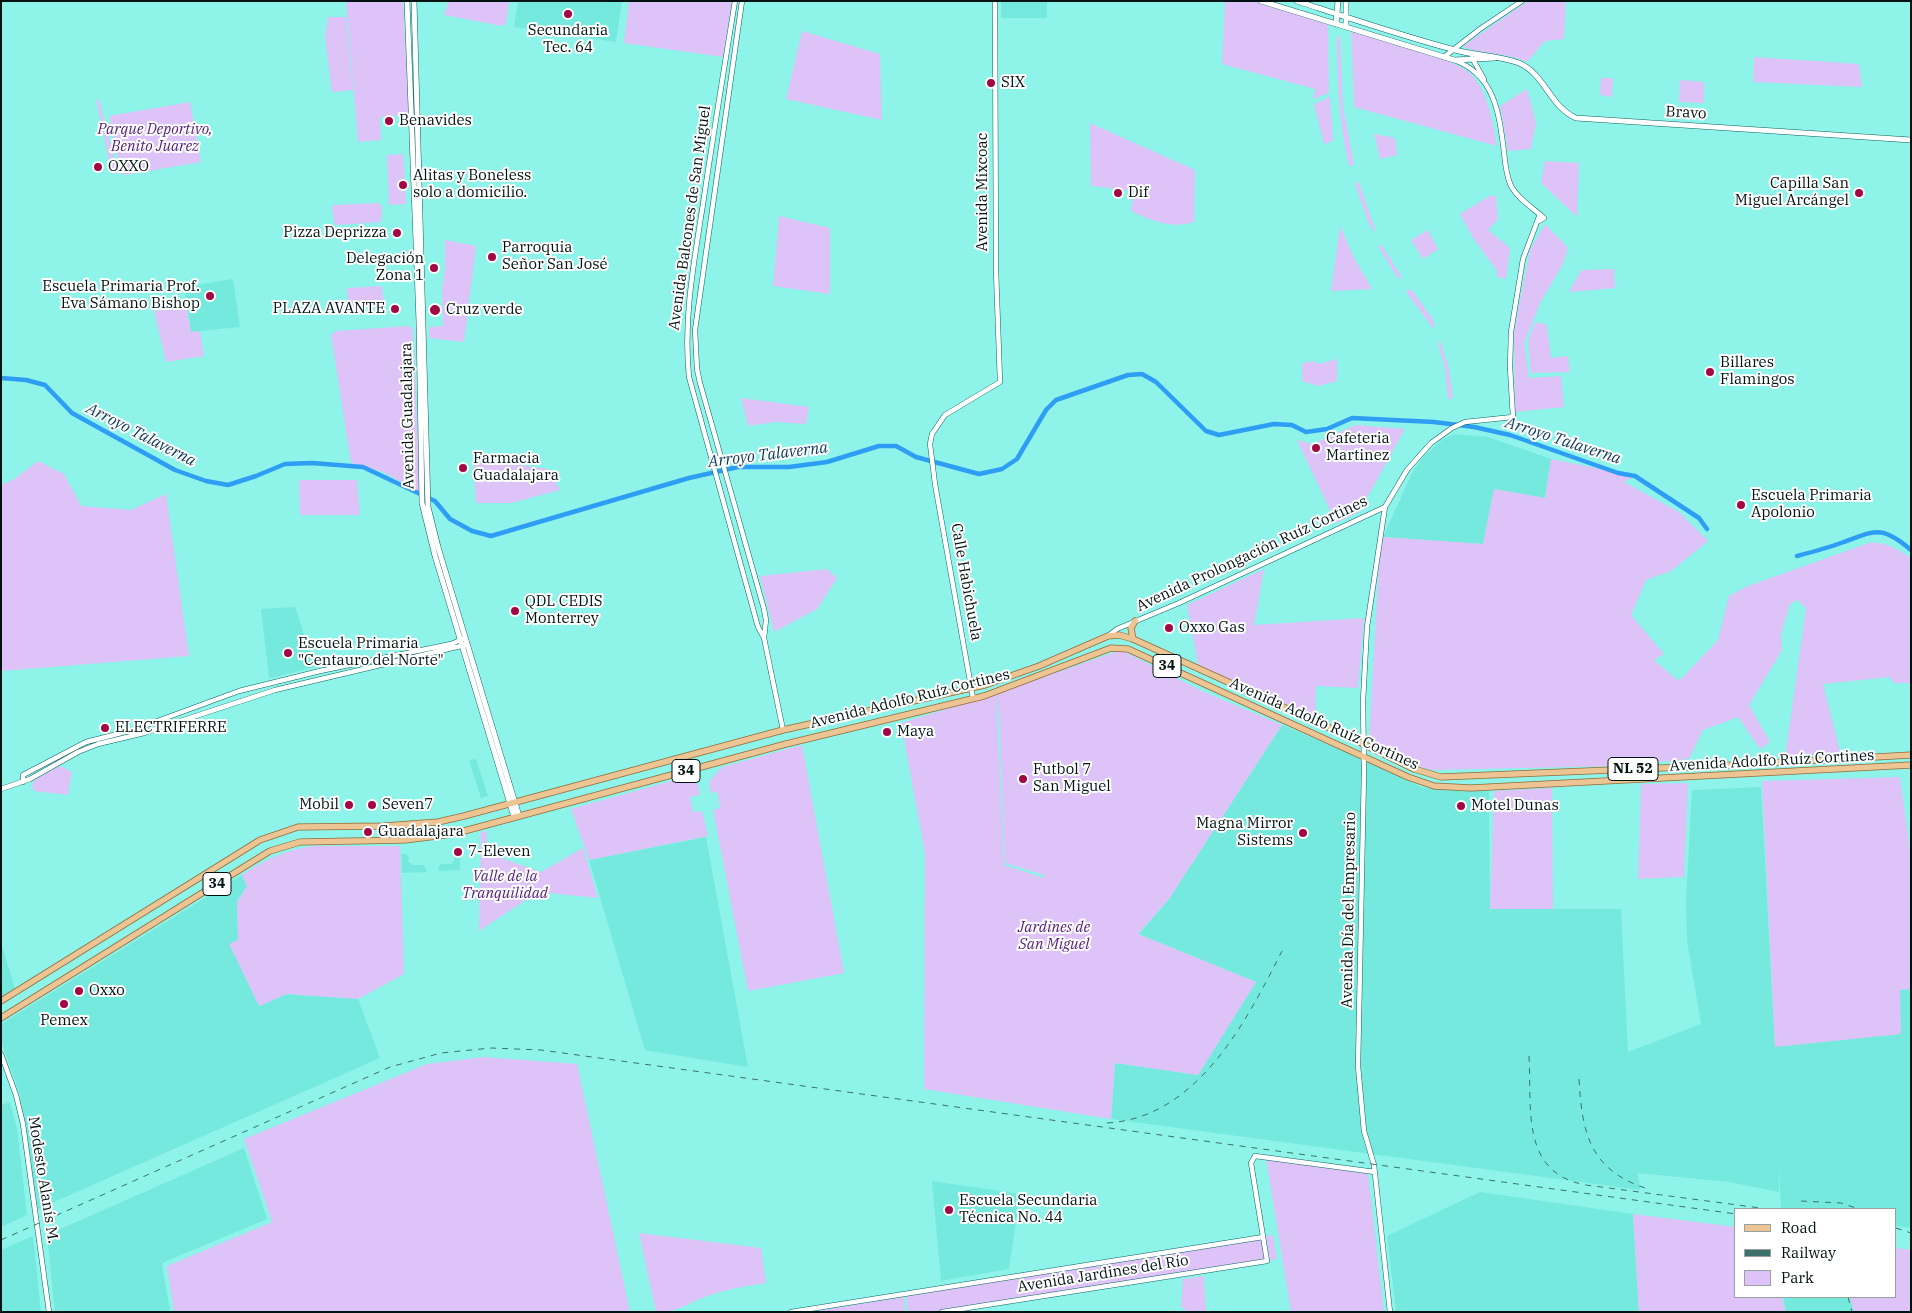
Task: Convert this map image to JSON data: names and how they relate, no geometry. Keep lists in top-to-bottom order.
{
  "streets": {
    "main road": [
      "Bravo",
      "Avenida Guadalajara",
      "34",
      "Avenida Adolfo Ruíz Cortines",
      "NL 52"
    ],
    "street": [
      "Avenida Mixcoac",
      "Avenida Balcones de San Miguel",
      "Avenida Prolongación Ruíz Cortines",
      "Calle Habichuela",
      "Avenida Día del Empresario",
      "Modesto Alanís M.",
      "Avenida Jardines del Río"
    ]
  },
  "crossings": [
    ["Avenida Mixcoac", "Calle Habichuela"],
    ["Avenida Balcones de San Miguel", "Avenida Adolfo Ruíz Cortines"],
    ["Avenida Guadalajara", "Avenida Adolfo Ruíz Cortines"],
    ["Avenida Prolongación Ruíz Cortines", "Avenida Adolfo Ruíz Cortines"],
    ["Avenida Prolongación Ruíz Cortines", "Avenida Día del Empresario"],
    ["Calle Habichuela", "Avenida Adolfo Ruíz Cortines"],
    ["Avenida Adolfo Ruíz Cortines", "Avenida Día del Empresario"]
  ],
  "water": ["Arroyo Talaverna"],
  "parks": ["Parque Deportivo, Benito Juarez", "Valle de la Tranquilidad", "Jardines de San Miguel"],
  "places": [
    "Secundaria Tec. 64",
    "SIX",
    "Benavides",
    "OXXO",
    "Alitas y Boneless solo a domicilio.",
    "Dif",
    "Capilla San Miguel Arcángel",
    "Pizza Deprizza",
    "Parroquia Señor San José",
    "Delegación Zona 1",
    "Escuela Primaria Prof. Eva Sámano Bishop",
    "PLAZA AVANTE",
    "Cruz verde",
    "Billares Flamingos",
    "Cafeteria Martinez",
    "Farmacia Guadalajara",
    "Escuela Primaria Apolonio",
    "QDL CEDIS Monterrey",
    "Oxxo Gas",
    "Escuela Primaria \"Centauro del Norte\"",
    "ELECTRIFERRE",
    "Maya",
    "Futbol 7 San Miguel",
    "Mobil",
    "Seven7",
    "Motel Dunas",
    "Guadalajara",
    "Magna Mirror Sistems",
    "7-Eleven",
    "Oxxo",
    "Pemex",
    "Escuela Secundaria Técnica No. 44"
  ],
  "legend": ["Road", "Railway", "Park"]
}
